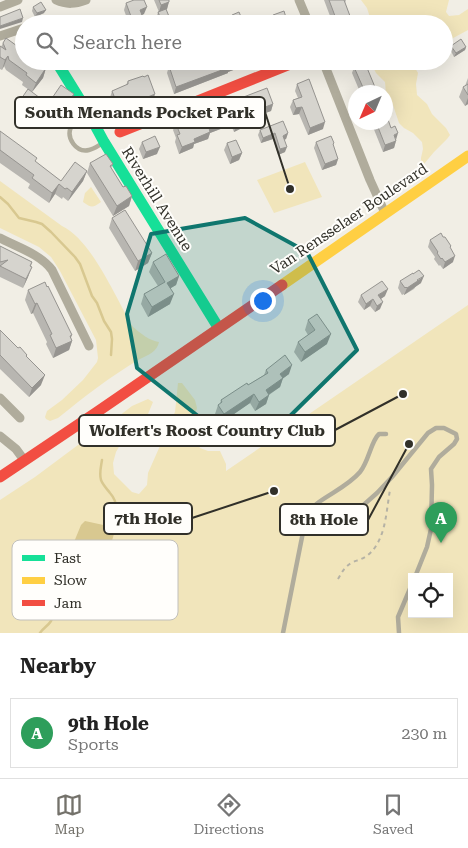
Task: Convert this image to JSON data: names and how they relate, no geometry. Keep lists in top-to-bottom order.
{
  "streets": {
    "main road": ["Riverhill Avenue", "Van Rensselaer Boulevard"]
  },
  "crossings": [
    ["Riverhill Avenue", "Van Rensselaer Boulevard"]
  ],
  "places": [
    "South Menands Pocket Park",
    "Wolfert's Roost Country Club",
    "8th Hole",
    "7th Hole"
  ],
  "legend": ["Fast", "Slow", "Jam"],
  "north": "bottom left",
  "page": {
    "search": "Search here",
    "pins": "A",
    "heading": "Nearby",
    "list": [
      {
        "mark": "A",
        "name": "9th Hole",
        "note": "Sports",
        "value": "230 m"
      }
    ],
    "nav": ["Map", "Directions", "Saved"]
  }
}
